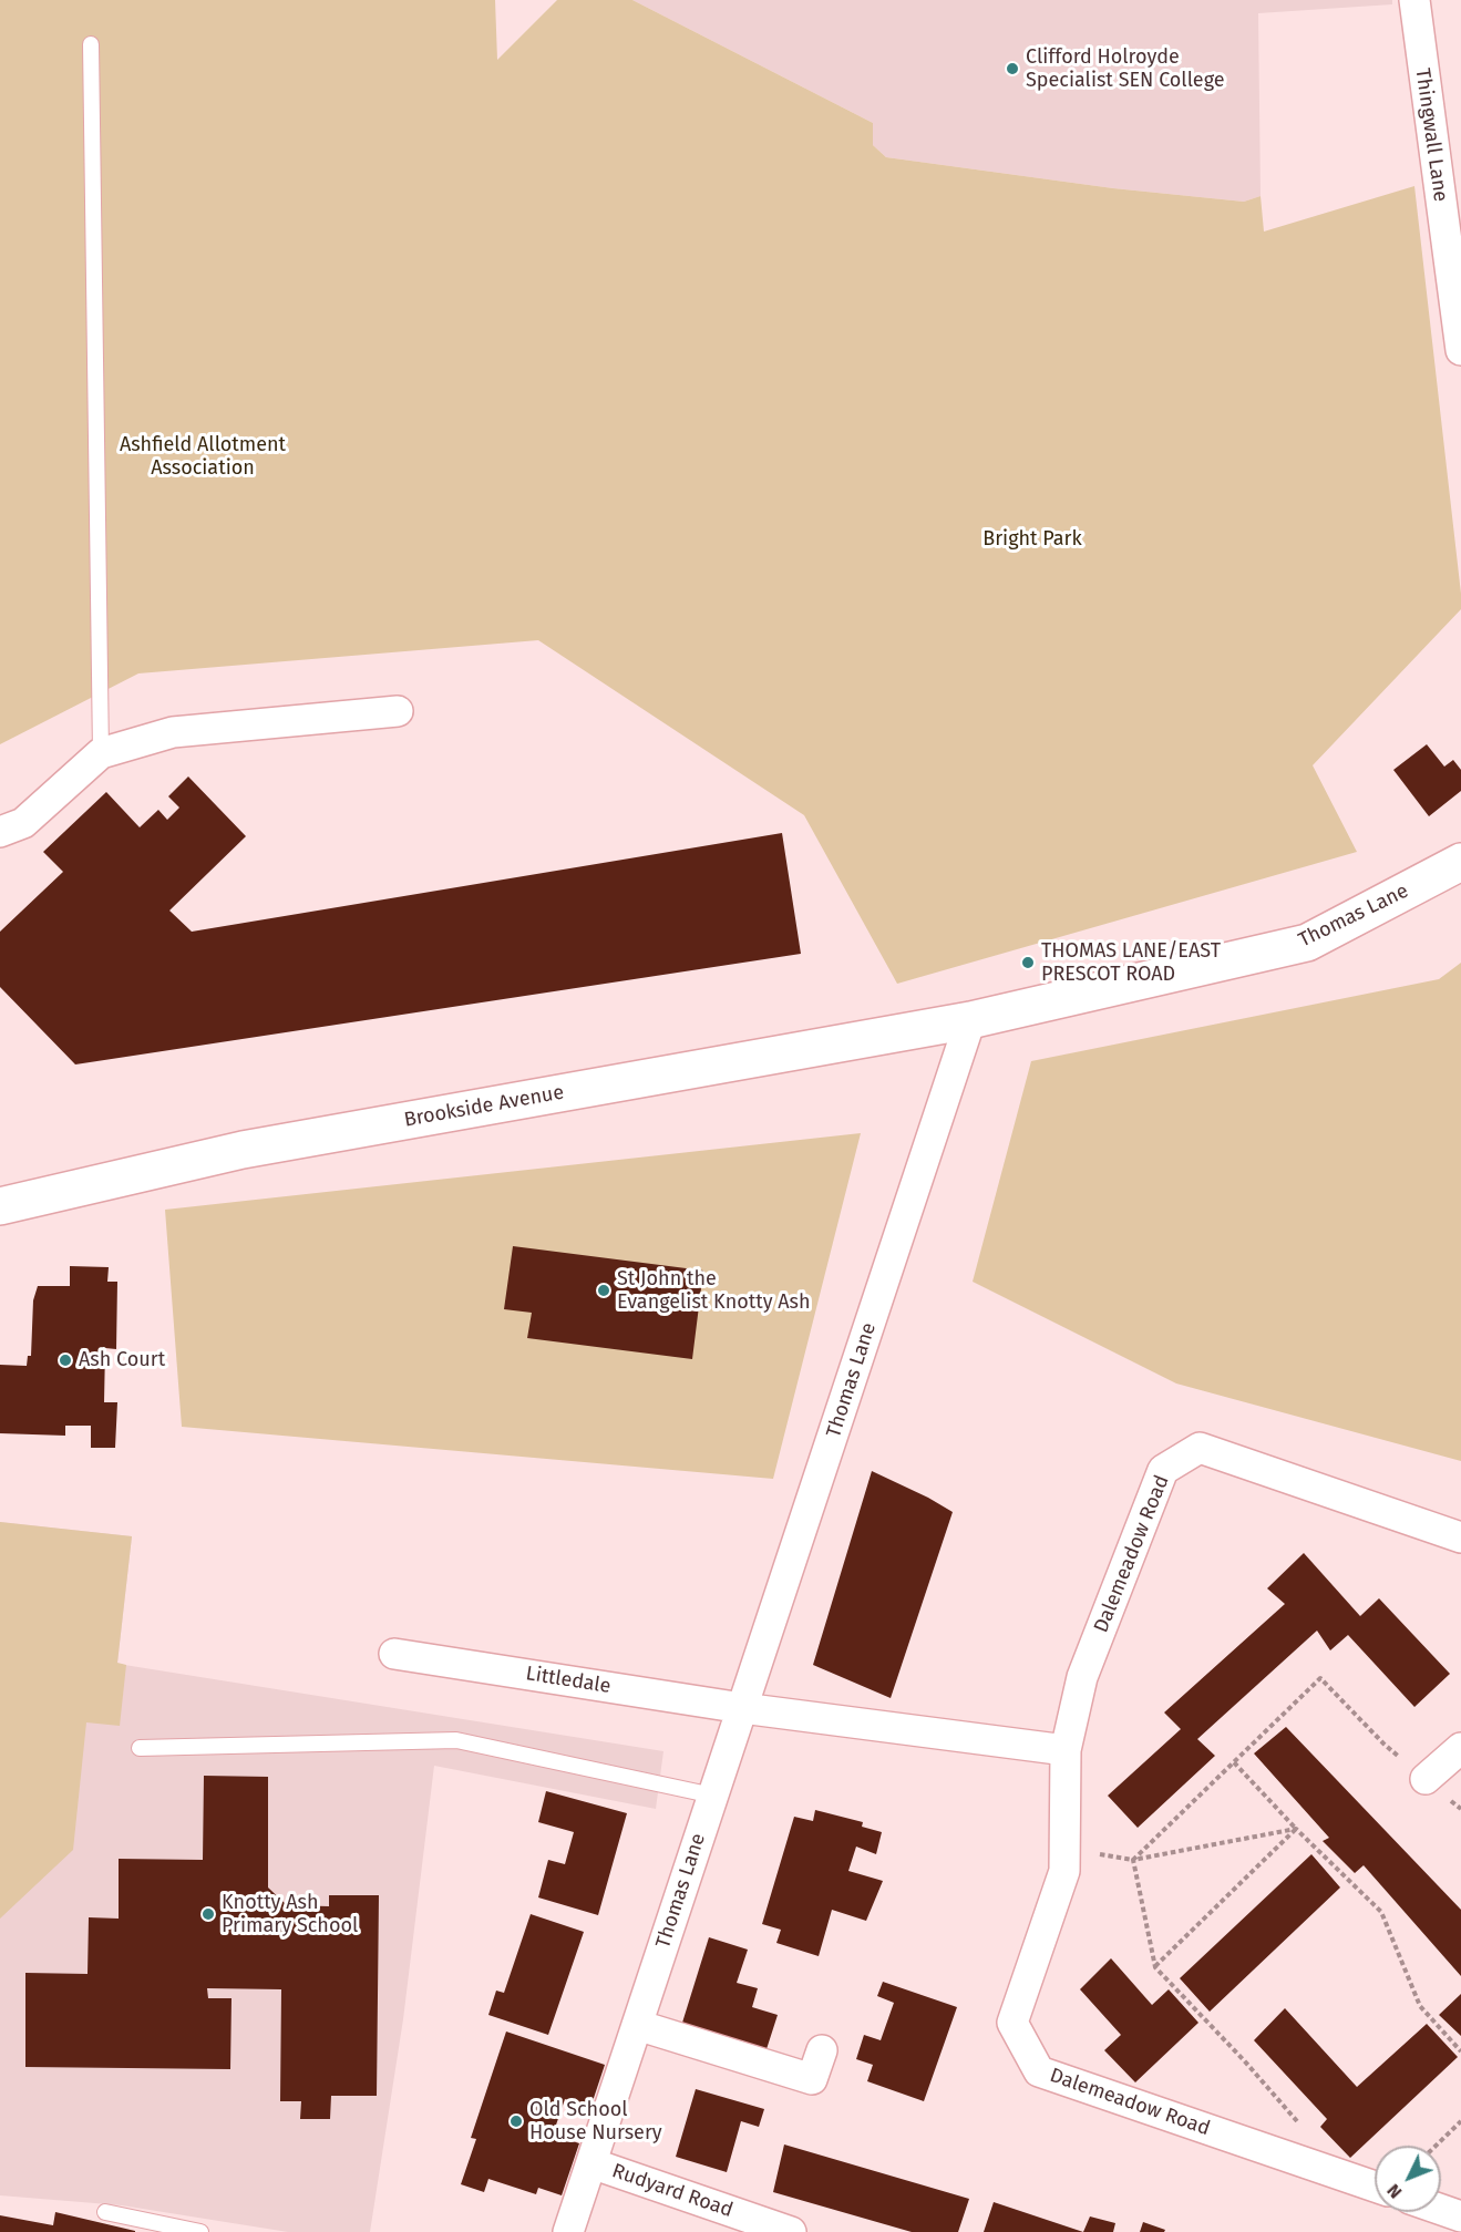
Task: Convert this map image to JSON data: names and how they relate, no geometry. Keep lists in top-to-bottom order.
{
  "streets": {
    "street": [
      "Thingwall Lane",
      "Thomas Lane",
      "Brookside Avenue",
      "Dalemeadow Road",
      "Littledale",
      "Rudyard Road"
    ]
  },
  "crossings": [
    ["Thomas Lane", "Brookside Avenue"],
    ["Thomas Lane", "Littledale"],
    ["Thomas Lane", "Rudyard Road"]
  ],
  "parks": ["Ashfield Allotment Association", "Bright Park"],
  "places": [
    "Clifford Holroyde Specialist SEN College",
    "THOMAS LANE/EAST PRESCOT ROAD",
    "St John the Evangelist Knotty Ash",
    "Ash Court",
    "Knotty Ash Primary School",
    "Old School House Nursery"
  ],
  "north": "bottom left"
}
